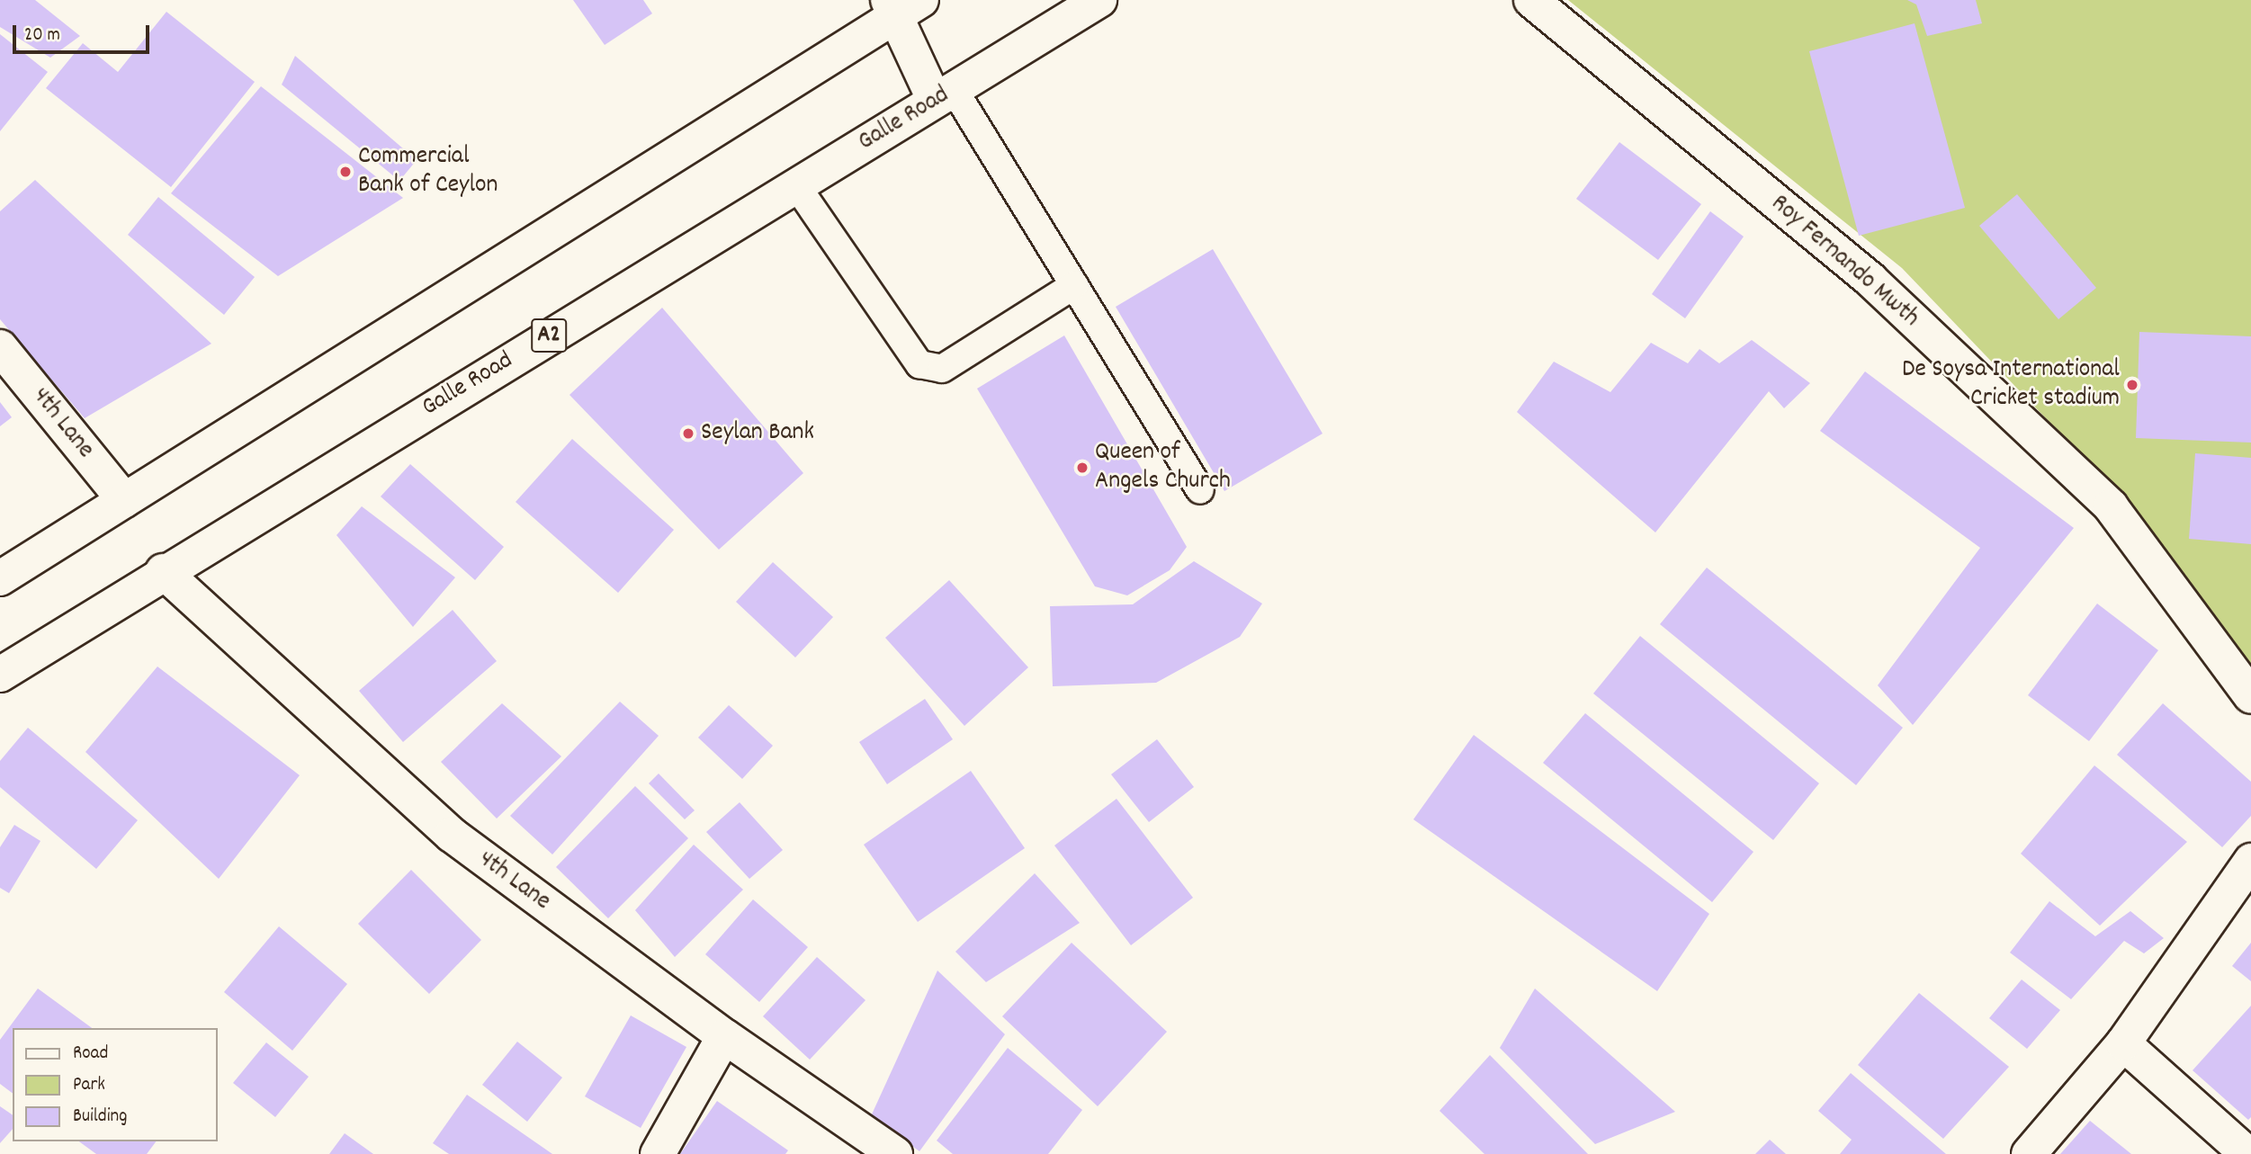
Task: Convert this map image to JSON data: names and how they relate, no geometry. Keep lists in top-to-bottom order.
{
  "streets": {
    "main road": [
      "Galle Road",
      "Roy Fernando Mwth",
      "A2",
      "4th Lane"
    ]
  },
  "crossings": [
    ["Galle Road", "4th Lane"]
  ],
  "places": [
    "Commercial Bank of Ceylon",
    "De Soysa International Cricket stadium",
    "Seylan Bank",
    "Queen of Angels Church"
  ],
  "legend": ["Road", "Park", "Building"],
  "scale_bar": "20 m"
}
